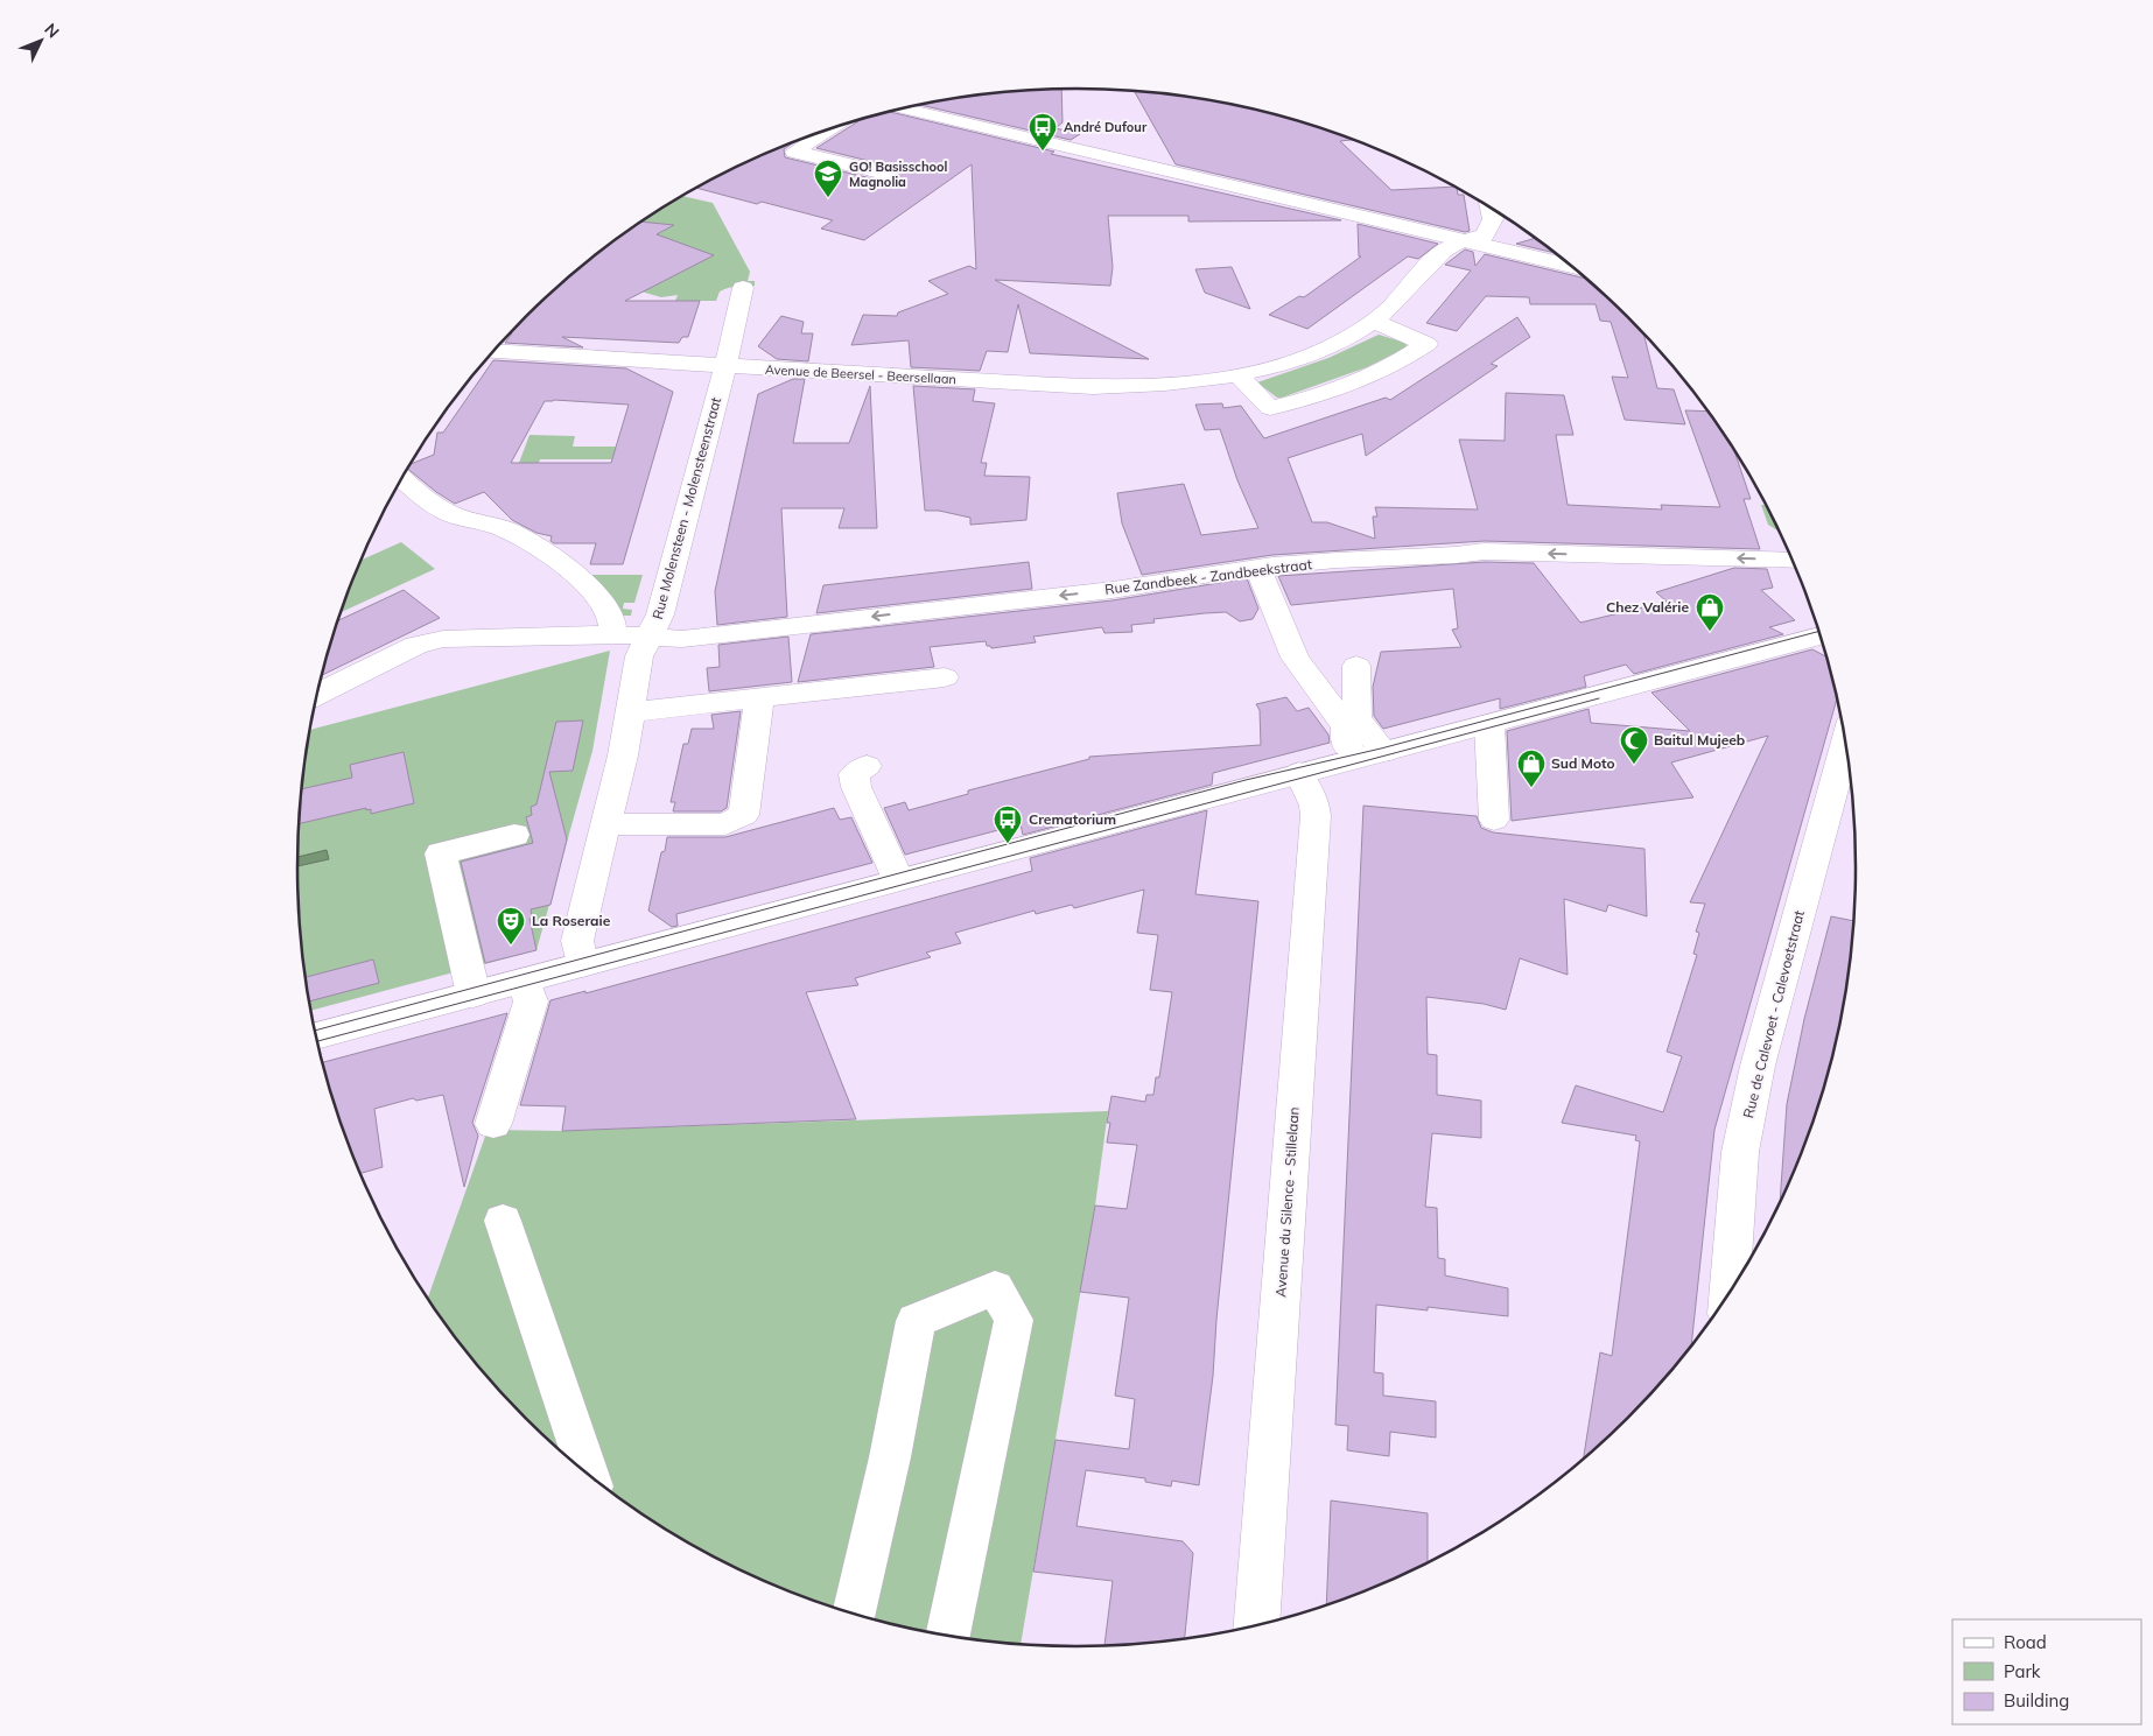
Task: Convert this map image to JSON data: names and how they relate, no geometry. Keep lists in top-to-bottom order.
{
  "streets": {
    "street": [
      "Avenue de Beersel - Beersellaan",
      "Rue Molensteen - Molensteenstraat",
      "Rue Zandbeek - Zandbeekstraat",
      "Rue de Calevoet - Calevoetstraat",
      "Avenue du Silence - Stillelaan"
    ]
  },
  "crossings": [
    ["Avenue de Beersel - Beersellaan", "Rue Molensteen - Molensteenstraat"],
    ["Rue Molensteen - Molensteenstraat", "Rue Zandbeek - Zandbeekstraat"]
  ],
  "places": {
    "bus stop": ["André Dufour", "Crematorium"],
    "school or university": ["GO! Basisschool Magnolia"],
    "shop": ["Chez Valérie", "Sud Moto"],
    "mosque": ["Baitul Mujeeb"],
    "theatre": ["La Roseraie"]
  },
  "legend": ["Road", "Park", "Building"],
  "north": "top right"
}
